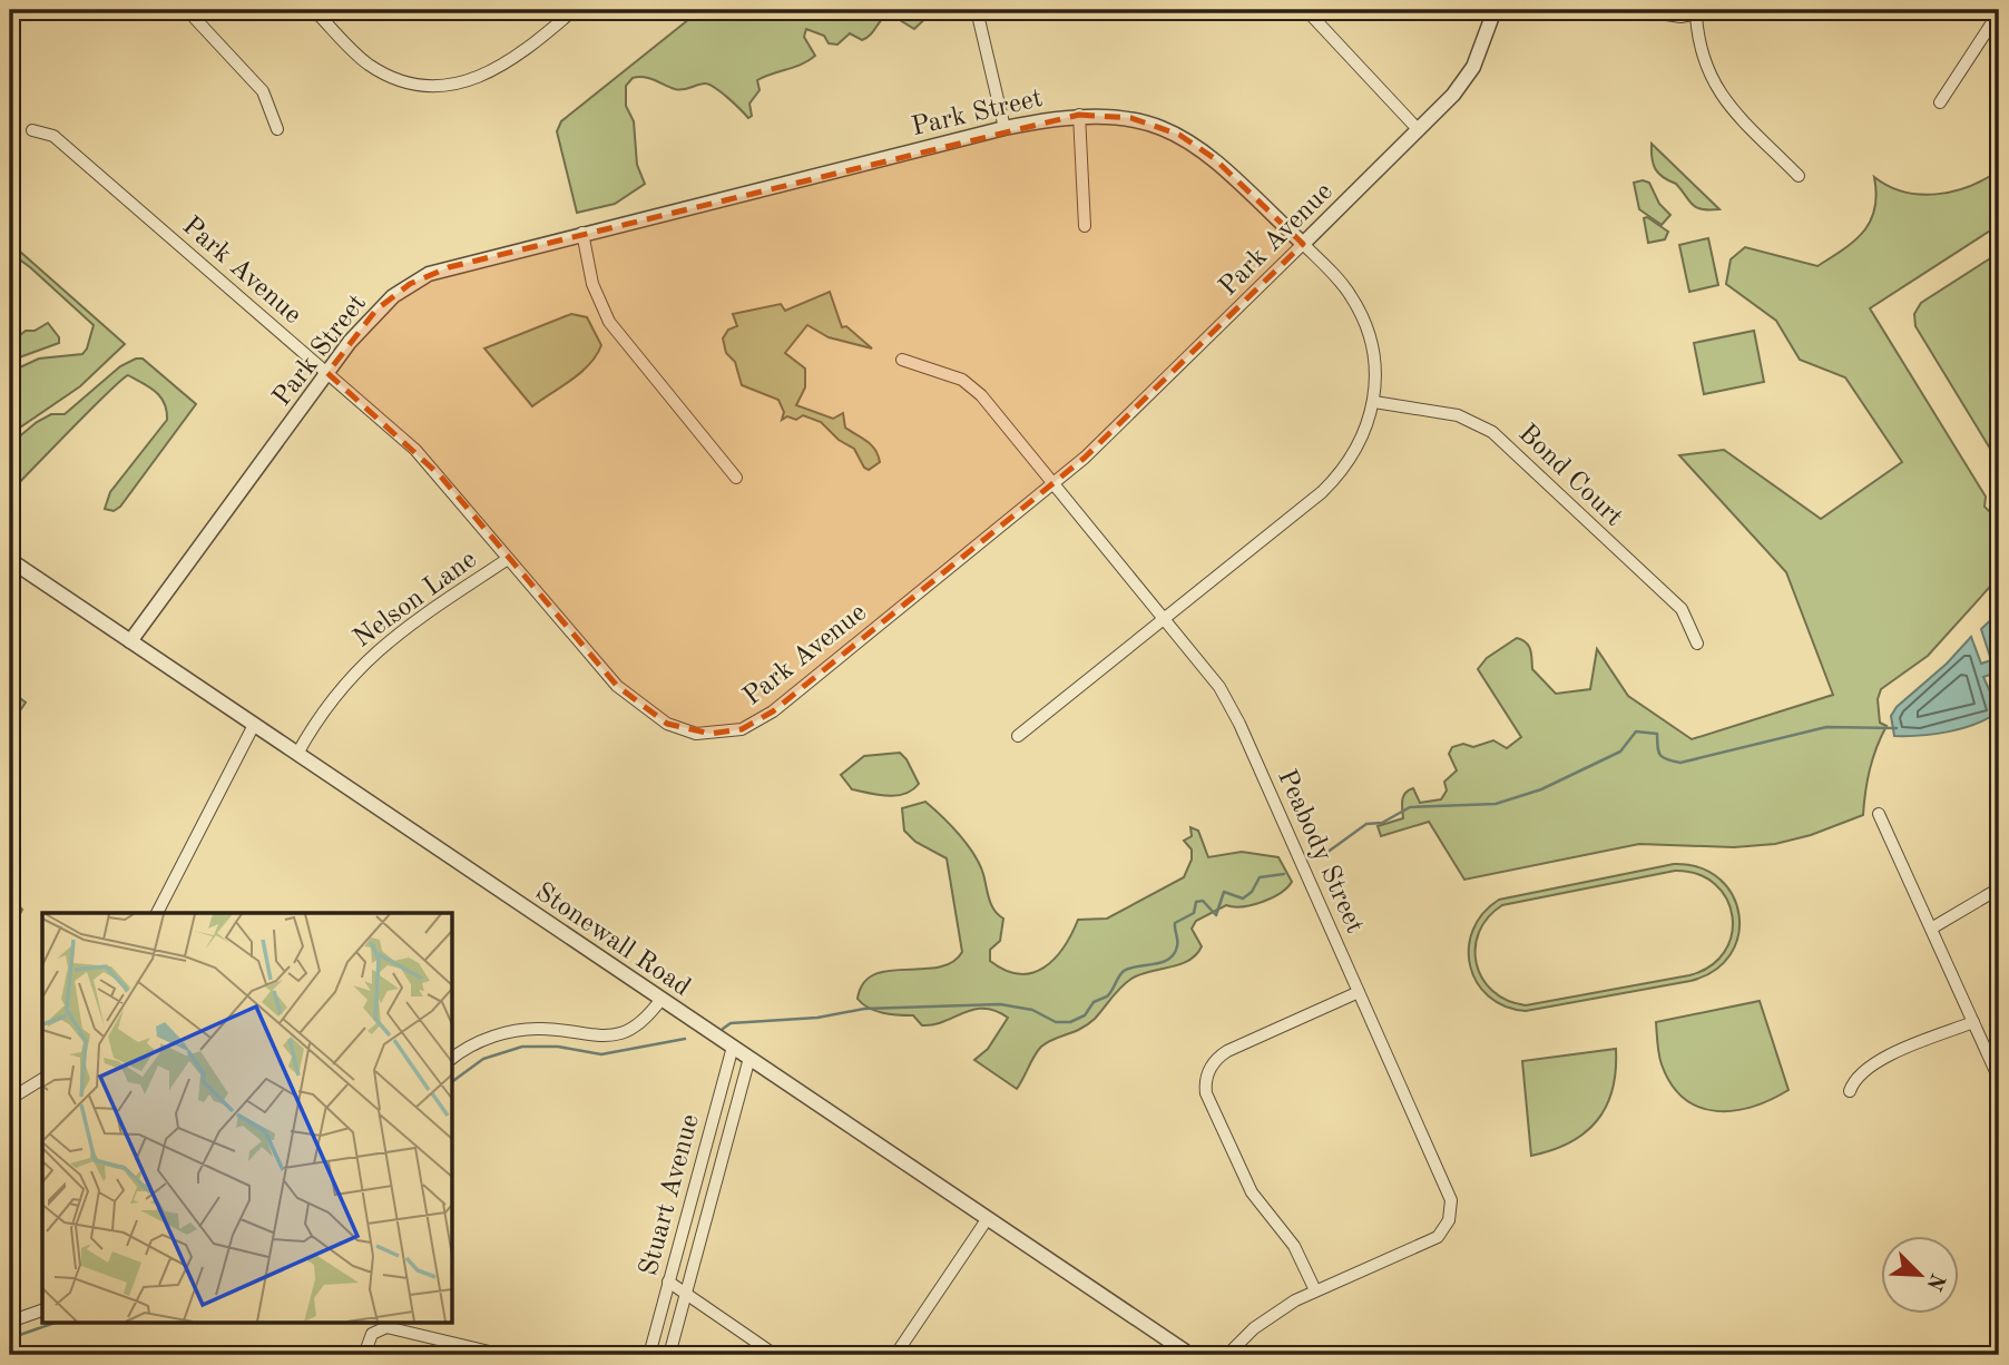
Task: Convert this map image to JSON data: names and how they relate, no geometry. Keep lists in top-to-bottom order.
{
  "streets": {
    "street": [
      "Park Street",
      "Park Avenue",
      "Bond Court",
      "Nelson Lane",
      "Peabody Street",
      "Stonewall Road",
      "Stuart Avenue"
    ]
  },
  "crossings": [
    ["Park Street", "Park Avenue"],
    ["Park Street", "Bond Court"],
    ["Park Street", "Peabody Street"],
    ["Park Street", "Stonewall Road"],
    ["Park Avenue", "Nelson Lane"],
    ["Park Avenue", "Peabody Street"],
    ["Nelson Lane", "Stonewall Road"],
    ["Stonewall Road", "Stuart Avenue"]
  ],
  "north": "bottom right"
}
